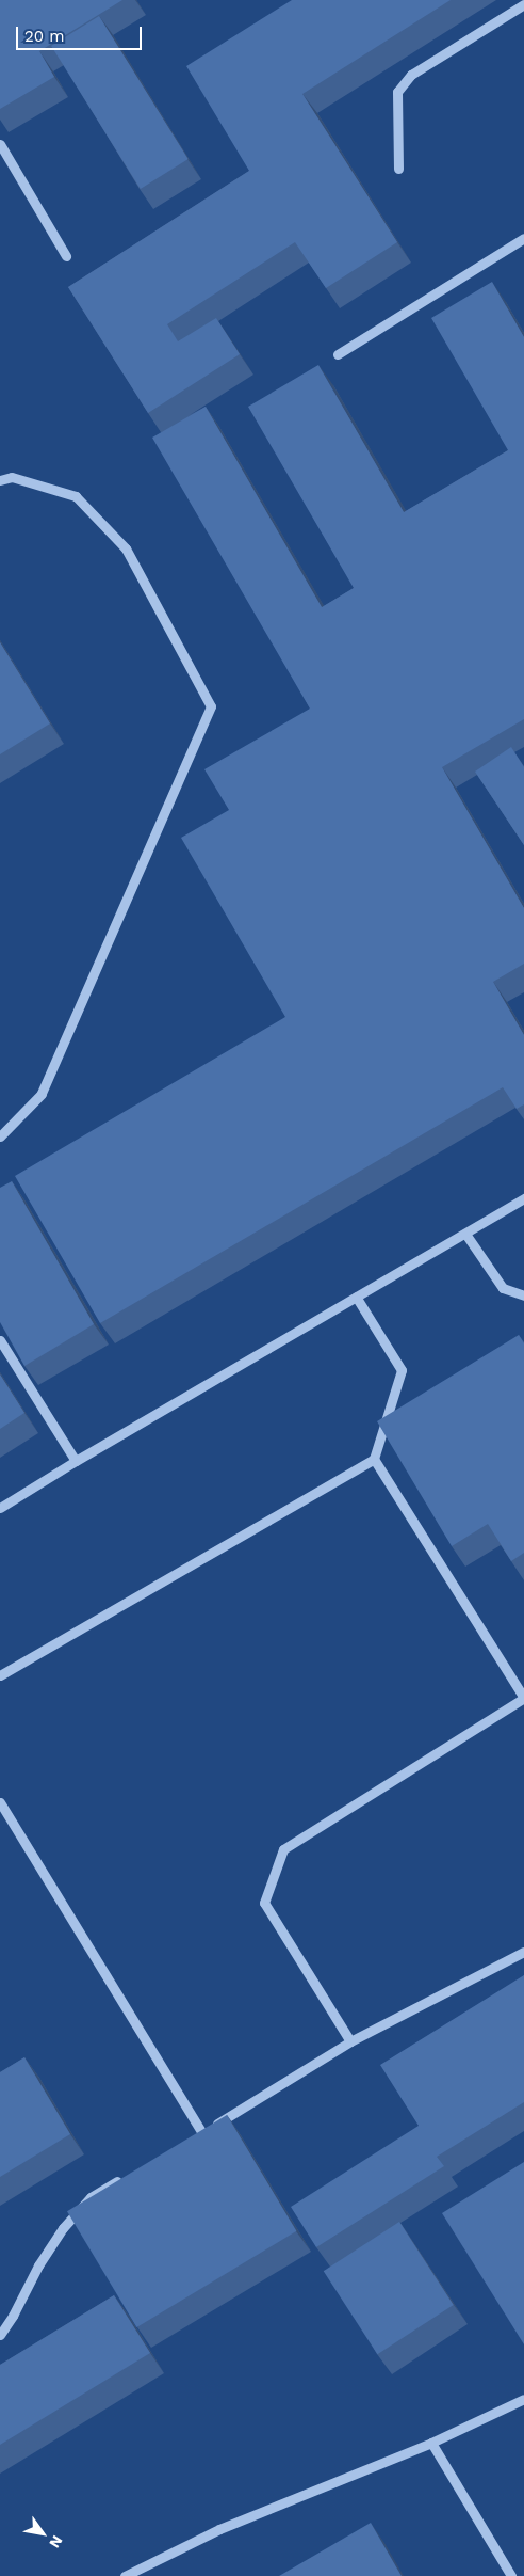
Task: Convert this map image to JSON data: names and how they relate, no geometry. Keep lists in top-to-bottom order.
{
  "scale_bar": "20 m",
  "north": "bottom right"
}
